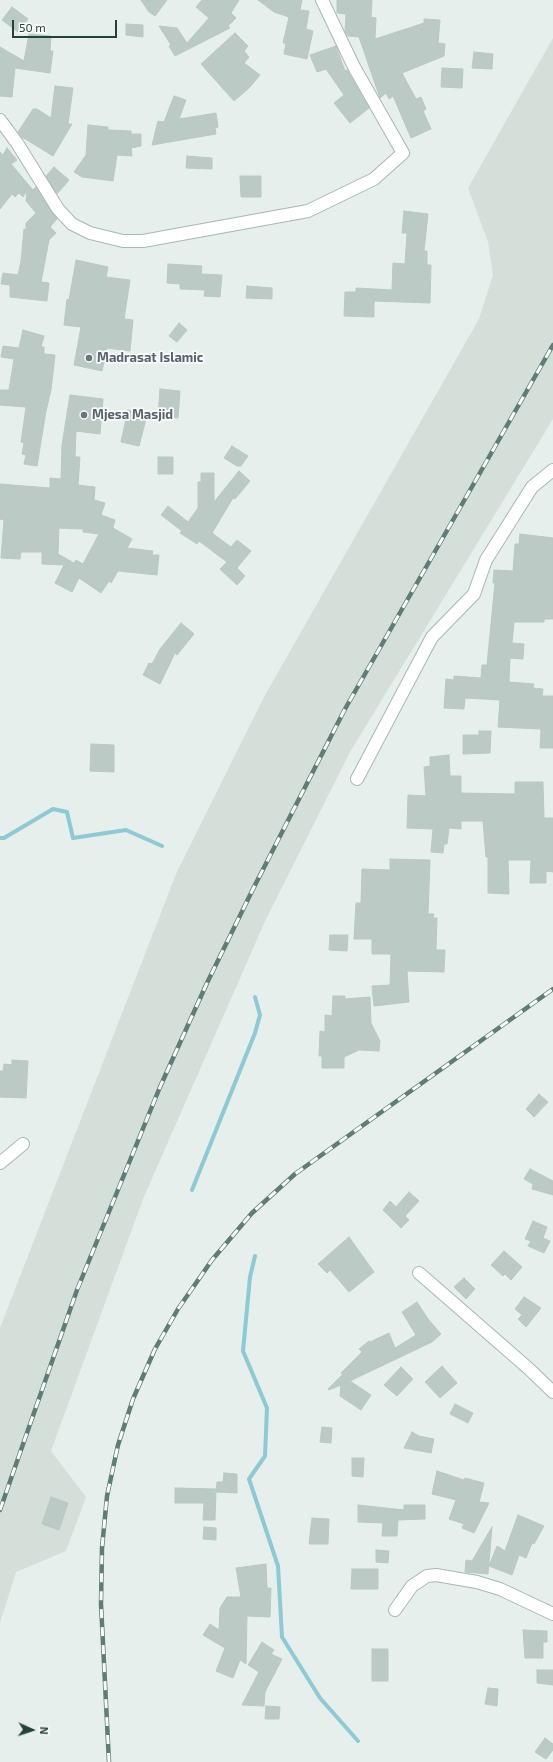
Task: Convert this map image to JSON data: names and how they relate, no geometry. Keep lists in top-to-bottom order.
{
  "places": ["Madrasat Islamic", "Mjesa Masjid"],
  "scale_bar": "50 m",
  "north": "right"
}
